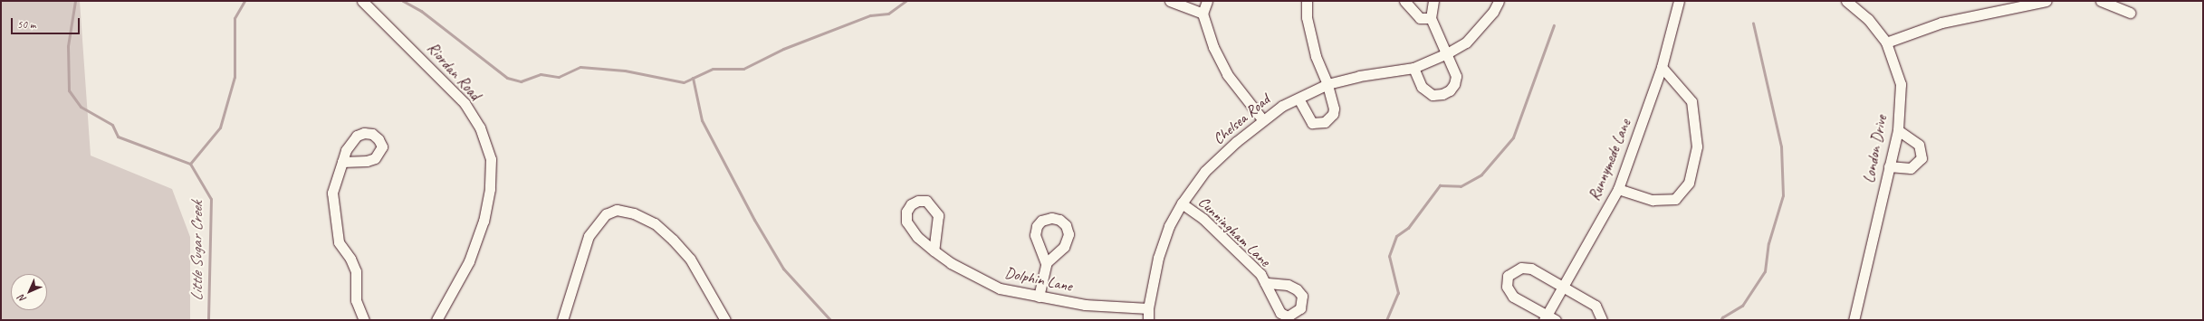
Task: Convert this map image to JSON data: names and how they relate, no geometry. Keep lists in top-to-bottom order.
{
  "streets": {
    "street": [
      "Riordan Road",
      "Chelsea Road",
      "London Drive",
      "Runnymede Lane",
      "Cunningham Lane",
      "Dolphin Lane"
    ]
  },
  "crossings": [
    ["Chelsea Road", "Cunningham Lane"],
    ["Chelsea Road", "Dolphin Lane"]
  ],
  "water": ["Little Sugar Creek"],
  "scale_bar": "50 m",
  "north": "bottom left"
}
